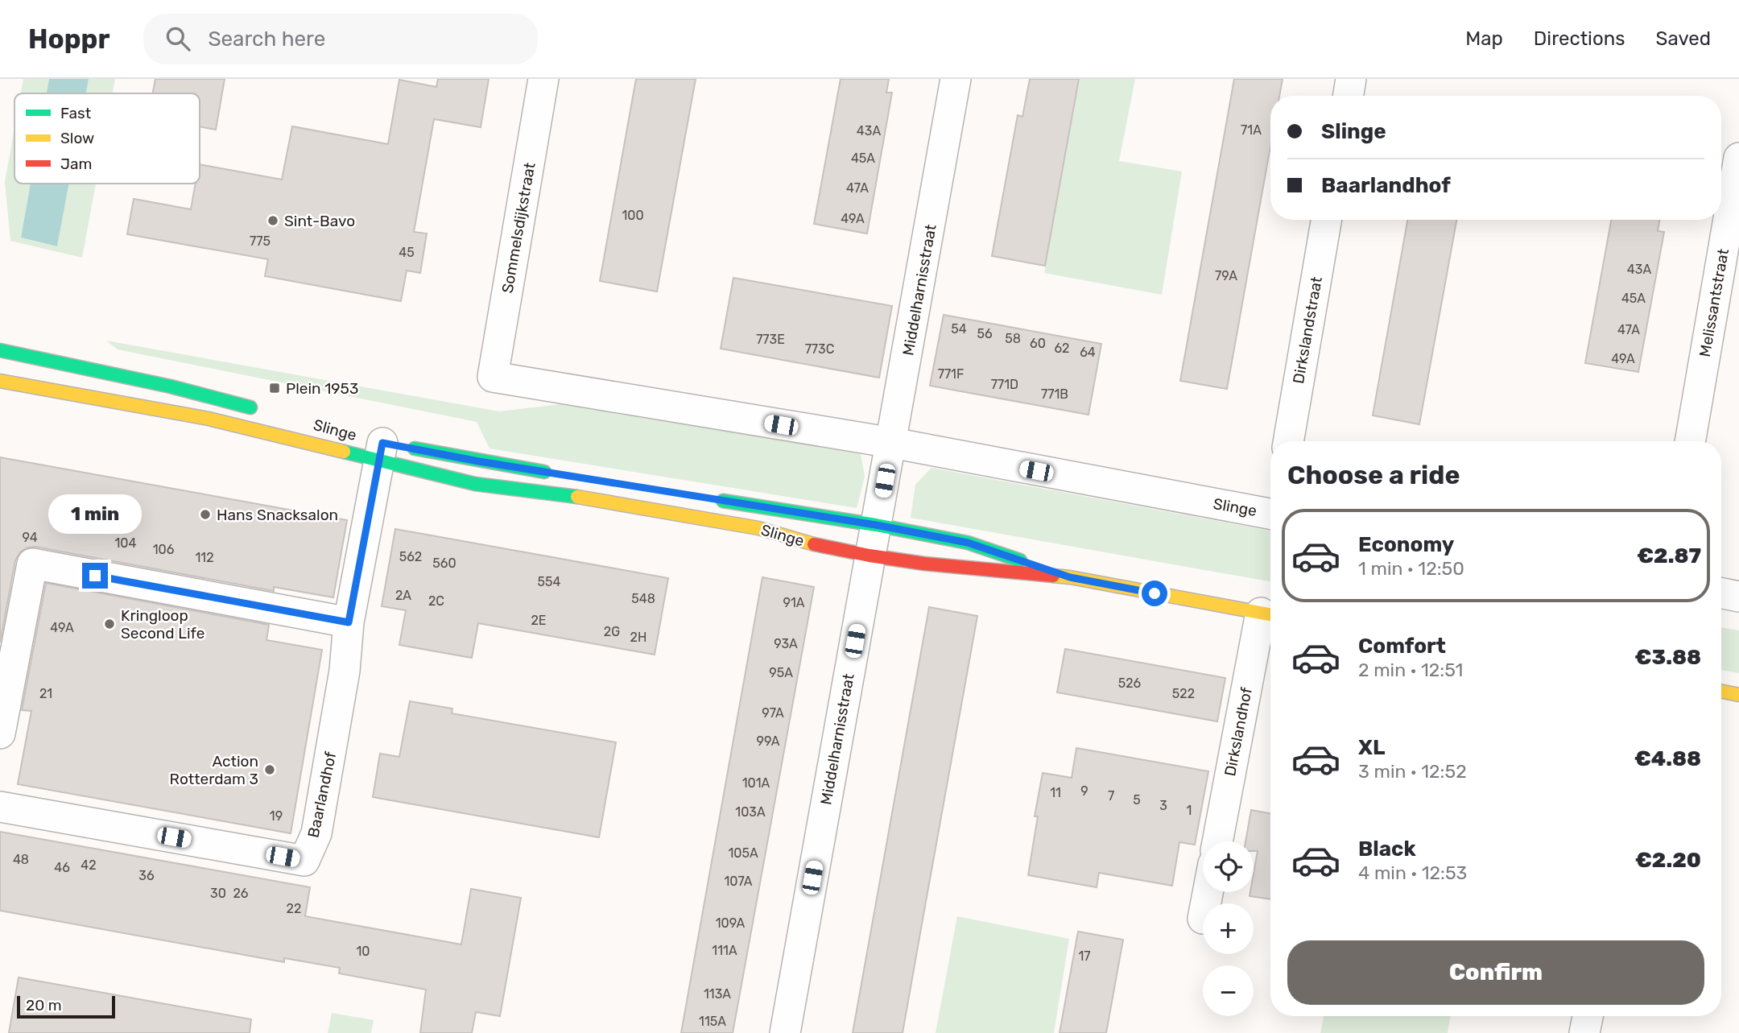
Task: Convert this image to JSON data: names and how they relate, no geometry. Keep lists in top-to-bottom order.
{
  "streets": {
    "street": [
      "Sommelsdijkstraat",
      "Middelharnisstraat",
      "Melissantstraat",
      "Dirkslandstraat",
      "Slinge",
      "Dirkslandhof",
      "Baarlandhof"
    ]
  },
  "crossings": [
    ["Sommelsdijkstraat", "Slinge"],
    ["Middelharnisstraat", "Slinge"],
    ["Slinge", "Dirkslandhof"],
    ["Slinge", "Baarlandhof"]
  ],
  "places": {
    "other": [
      "Sint-Bavo",
      "Hans Snacksalon",
      "Kringloop Second Life",
      "Action Rotterdam 3"
    ],
    "transit": ["Plein 1953"]
  },
  "house_numbers": [
    "71A",
    "43A",
    "45A",
    "47A",
    "100",
    "49A",
    "775",
    "45",
    "43A",
    "79A",
    "45A",
    "54",
    "47A",
    "56",
    "58",
    "773E",
    "60",
    "62",
    "773C",
    "64",
    "49A",
    "771F",
    "771D",
    "771B",
    "94",
    "104",
    "106",
    "562",
    "112",
    "560",
    "554",
    "2A",
    "548",
    "2C",
    "91A",
    "2E",
    "49A",
    "2G",
    "2H",
    "93A",
    "95A",
    "526",
    "21",
    "522",
    "97A",
    "99A",
    "101A",
    "9",
    "11",
    "7",
    "5",
    "3",
    "1",
    "103A",
    "19",
    "105A",
    "48",
    "42",
    "46",
    "36",
    "107A",
    "30",
    "26",
    "22",
    "109A",
    "111A",
    "10",
    "17",
    "113A",
    "115A"
  ],
  "legend": ["Fast", "Slow", "Jam"],
  "scale_bar": "20 m",
  "page": {
    "header": "Hoppr",
    "search": "Search here",
    "nav": ["Map", "Directions", "Saved"],
    "banner": ["Slinge", "Baarlandhof"],
    "heading": "Choose a ride",
    "bubble": "1 min",
    "list": [
      {
        "name": "Economy",
        "note": "1 min · 12:50",
        "value": "€2.87"
      },
      {
        "name": "Comfort",
        "note": "2 min · 12:51",
        "value": "€3.88"
      },
      {
        "name": "XL",
        "note": "3 min · 12:52",
        "value": "€4.88"
      },
      {
        "name": "Black",
        "note": "4 min · 12:53",
        "value": "€2.20"
      }
    ],
    "map_buttons": ["+", "−"],
    "buttons": "Confirm",
    "scale": "20 m"
  }
}
